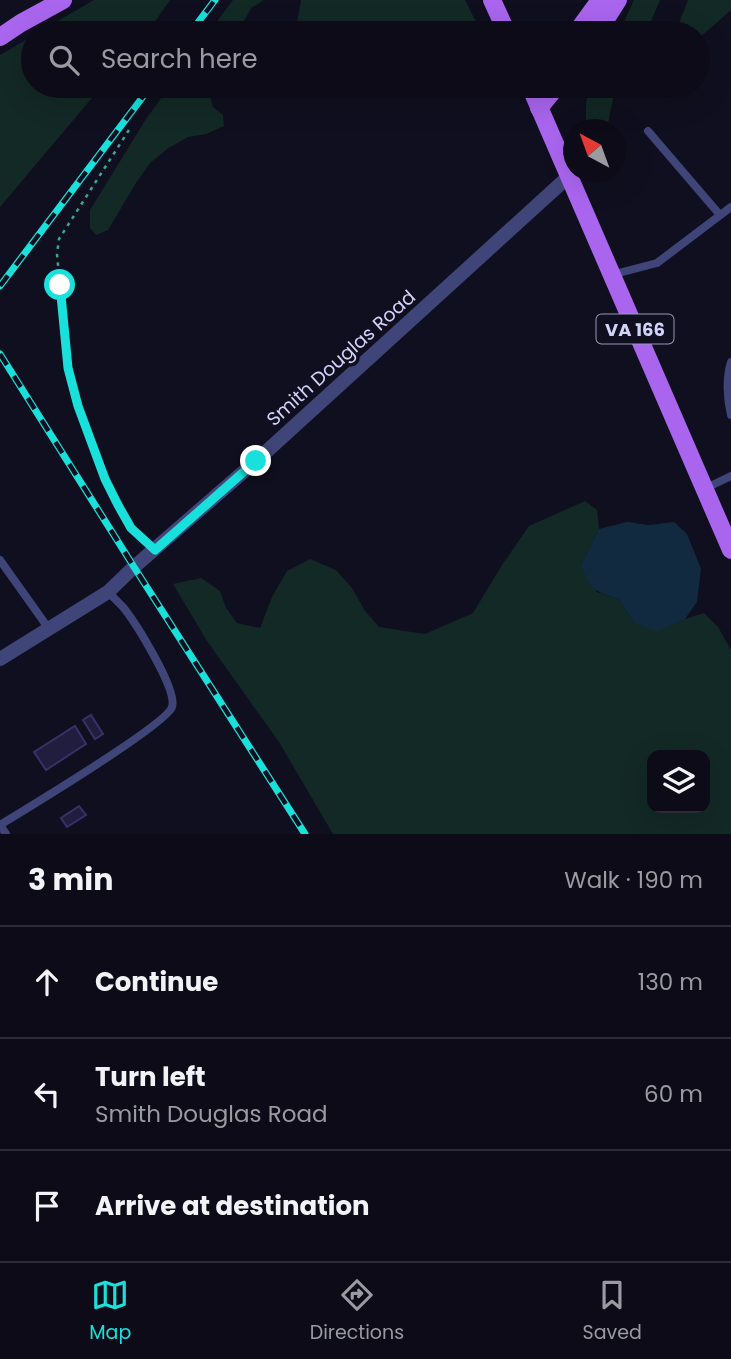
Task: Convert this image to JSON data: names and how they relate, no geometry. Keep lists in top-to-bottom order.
{
  "streets": {
    "main road": ["VA 166"],
    "street": ["Smith Douglas Road"]
  },
  "north": "top left",
  "page": {
    "search": "Search here",
    "heading": ["3 min", "Walk · 190 m"],
    "list": [
      ["Continue", "130 m"],
      ["Turn left", "Smith Douglas Road", "60 m"],
      "Arrive at destination"
    ],
    "nav": ["Map", "Directions", "Saved"]
  }
}
